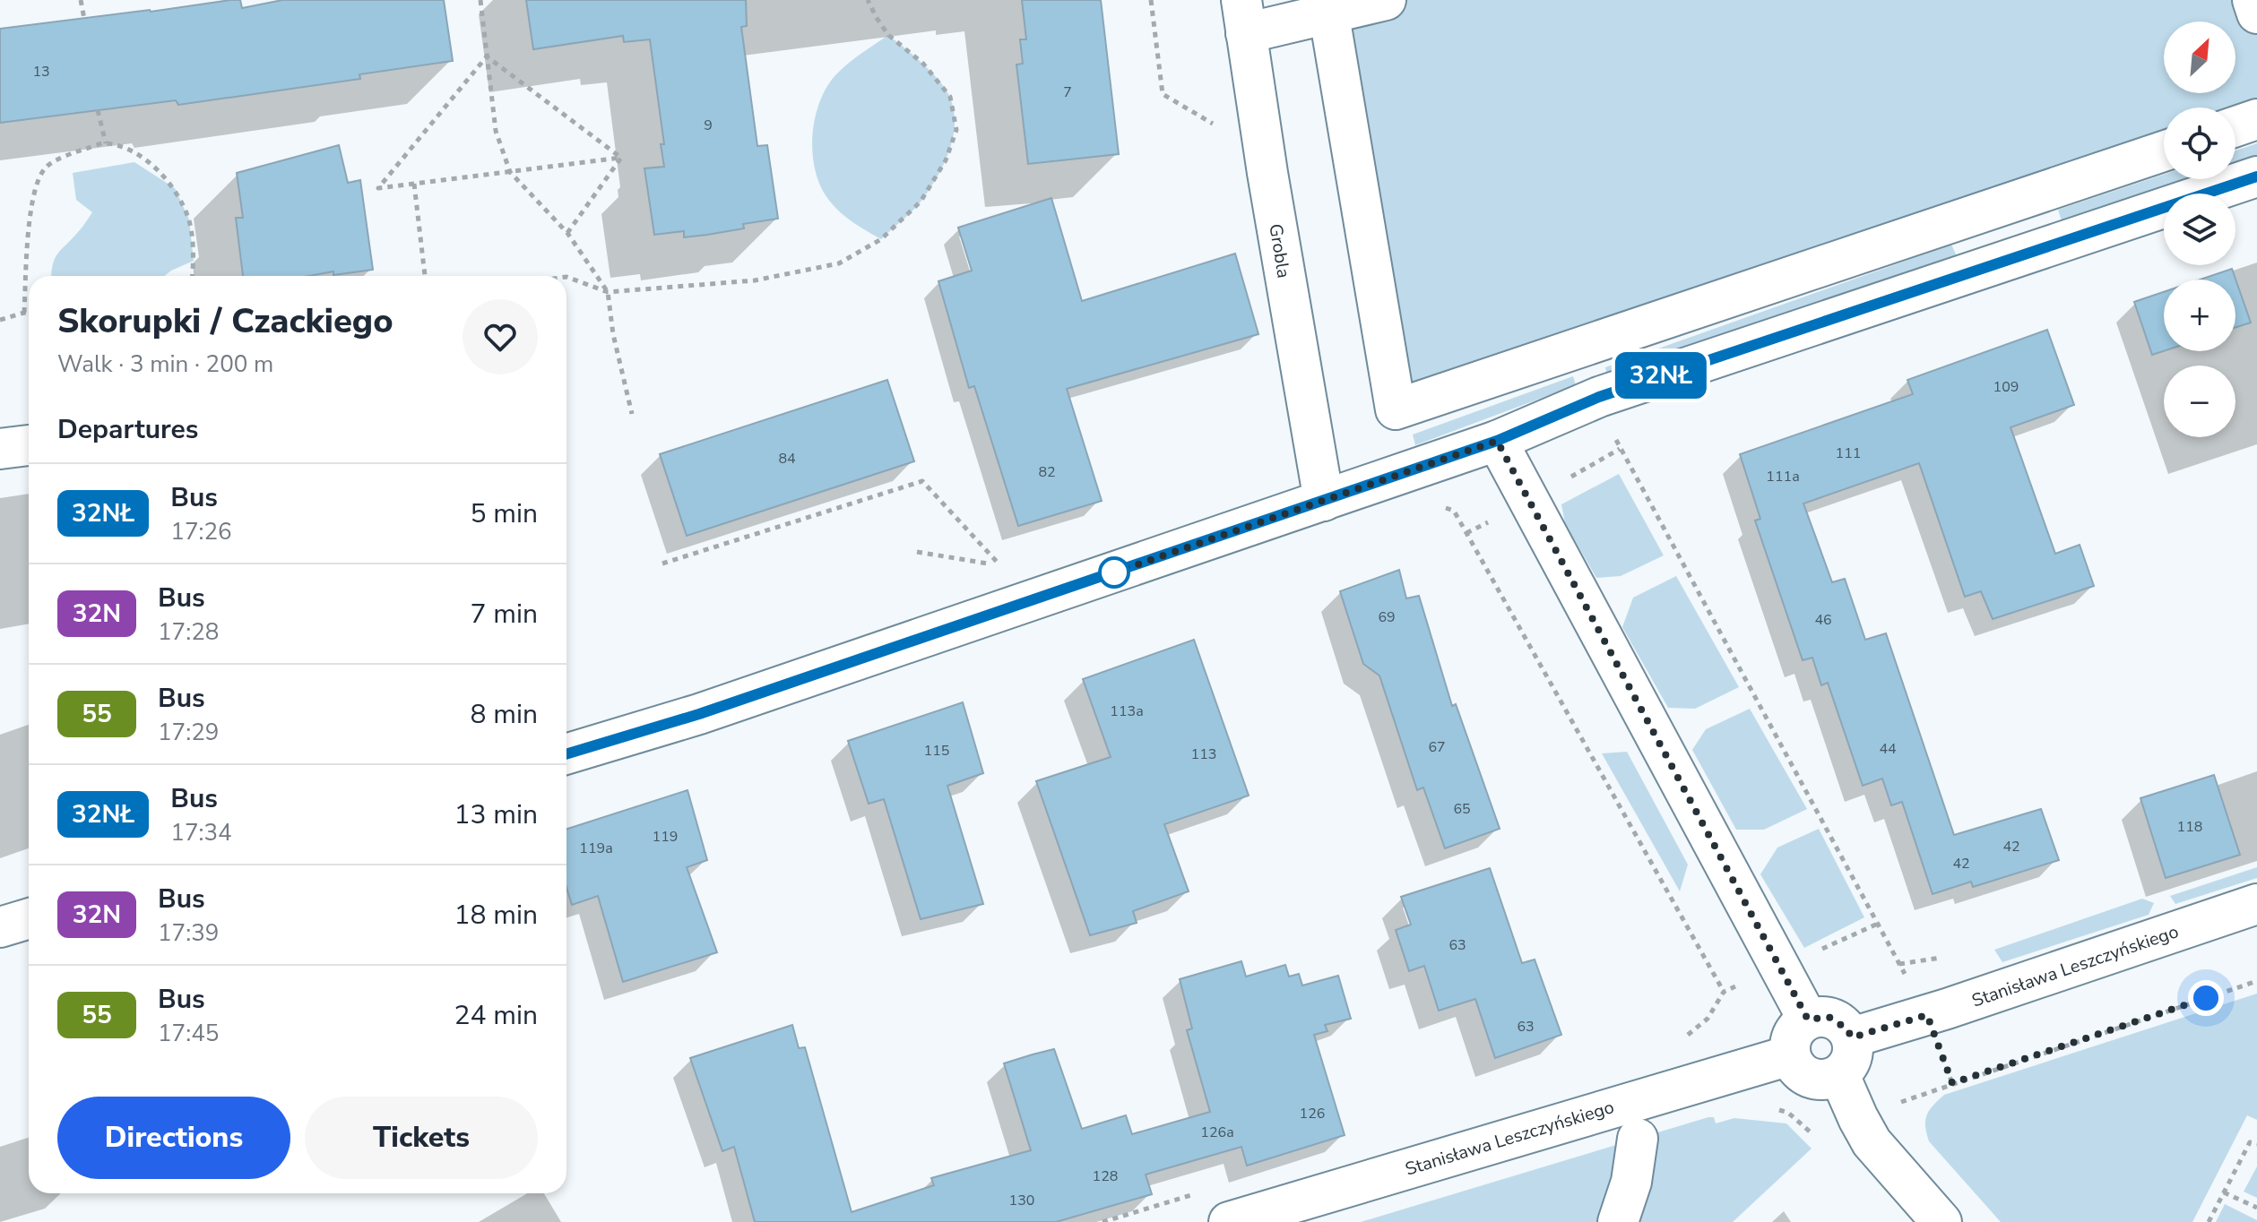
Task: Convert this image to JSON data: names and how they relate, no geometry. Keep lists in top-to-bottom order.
{
  "streets": {
    "street": ["Grobla", "Stanisława Leszczyńskiego"]
  },
  "lines": ["bus line 32NŁ"],
  "house_numbers": [
    "13",
    "7",
    "9",
    "109",
    "111",
    "84",
    "82",
    "111a",
    "69",
    "46",
    "113a",
    "67",
    "44",
    "115",
    "113",
    "65",
    "118",
    "119",
    "42",
    "119a",
    "42",
    "63",
    "63",
    "126",
    "126a",
    "128",
    "130"
  ],
  "north": "top right",
  "page": {
    "on_map": "32NŁ",
    "map_buttons": ["+", "−"],
    "heading": [
      ["Skorupki / Czackiego", "Walk · 3 min · 200 m"],
      "Departures"
    ],
    "list": [
      {
        "mark": "32NŁ",
        "name": "Bus",
        "note": "17:26",
        "value": "5 min"
      },
      {
        "mark": "32N",
        "name": "Bus",
        "note": "17:28",
        "value": "7 min"
      },
      {
        "mark": "55",
        "name": "Bus",
        "note": "17:29",
        "value": "8 min"
      },
      {
        "mark": "32NŁ",
        "name": "Bus",
        "note": "17:34",
        "value": "13 min"
      },
      {
        "mark": "32N",
        "name": "Bus",
        "note": "17:39",
        "value": "18 min"
      },
      {
        "mark": "55",
        "name": "Bus",
        "note": "17:45",
        "value": "24 min"
      }
    ],
    "buttons": ["Directions", "Tickets"]
  }
}
